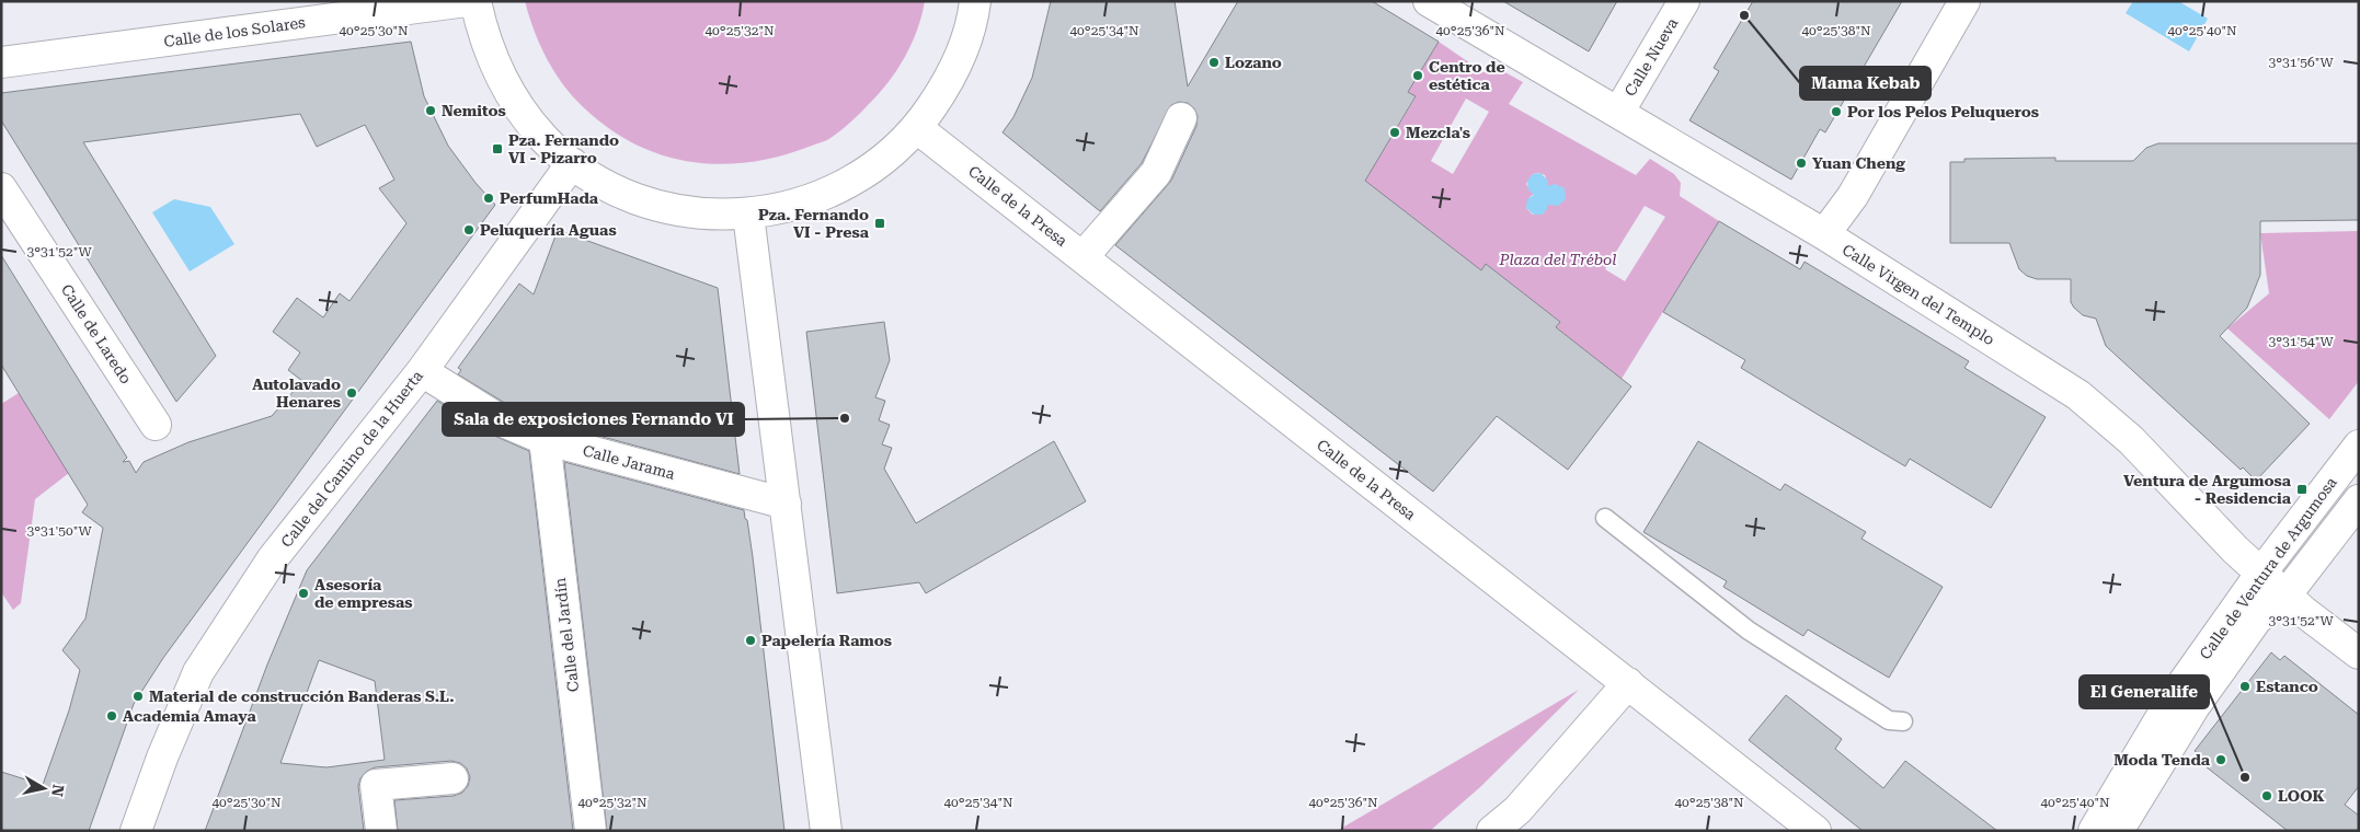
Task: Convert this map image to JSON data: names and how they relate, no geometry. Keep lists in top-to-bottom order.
{
  "streets": {
    "street": [
      "Calle de los Solares",
      "Calle Nueva",
      "Calle de la Presa",
      "Calle Virgen del Templo",
      "Calle de Laredo",
      "Calle del Camino de la Huerta",
      "Calle Jarama",
      "Calle de Ventura de Argumosa",
      "Calle del Jardín"
    ]
  },
  "crossings": [
    ["Calle Nueva", "Calle Virgen del Templo"],
    ["Calle Virgen del Templo", "Calle de Ventura de Argumosa"],
    ["Calle del Camino de la Huerta", "Calle Jarama"],
    ["Calle Jarama", "Calle del Jardín"]
  ],
  "parks": ["Plaza del Trébol"],
  "places": {
    "other": [
      "Mama Kebab",
      "Lozano",
      "Centro de estética",
      "Nemitos",
      "Por los Pelos Peluqueros",
      "Mezcla's",
      "Yuan Cheng",
      "PerfumHada",
      "Peluquería Aguas",
      "Autolavado Henares",
      "Sala de exposiciones Fernando VI",
      "Asesoría de empresas",
      "Papelería Ramos",
      "Estanco",
      "Material de construcción Banderas S.L.",
      "Academia Amaya",
      "Moda Tenda",
      "El Generalife",
      "LOOK"
    ],
    "transit": ["Pza. Fernando VI - Pizarro", "Pza. Fernando VI - Presa", "Ventura de Argumosa - Residencia"]
  },
  "north": "right",
  "coordinates": [
    "40°25'30\"N",
    "40°25'32\"N",
    "40°25'34\"N",
    "40°25'36\"N",
    "40°25'38\"N",
    "40°25'40\"N",
    "3°31'56\"W",
    "3°31'52\"W",
    "3°31'54\"W",
    "3°31'50\"W"
  ]
}
